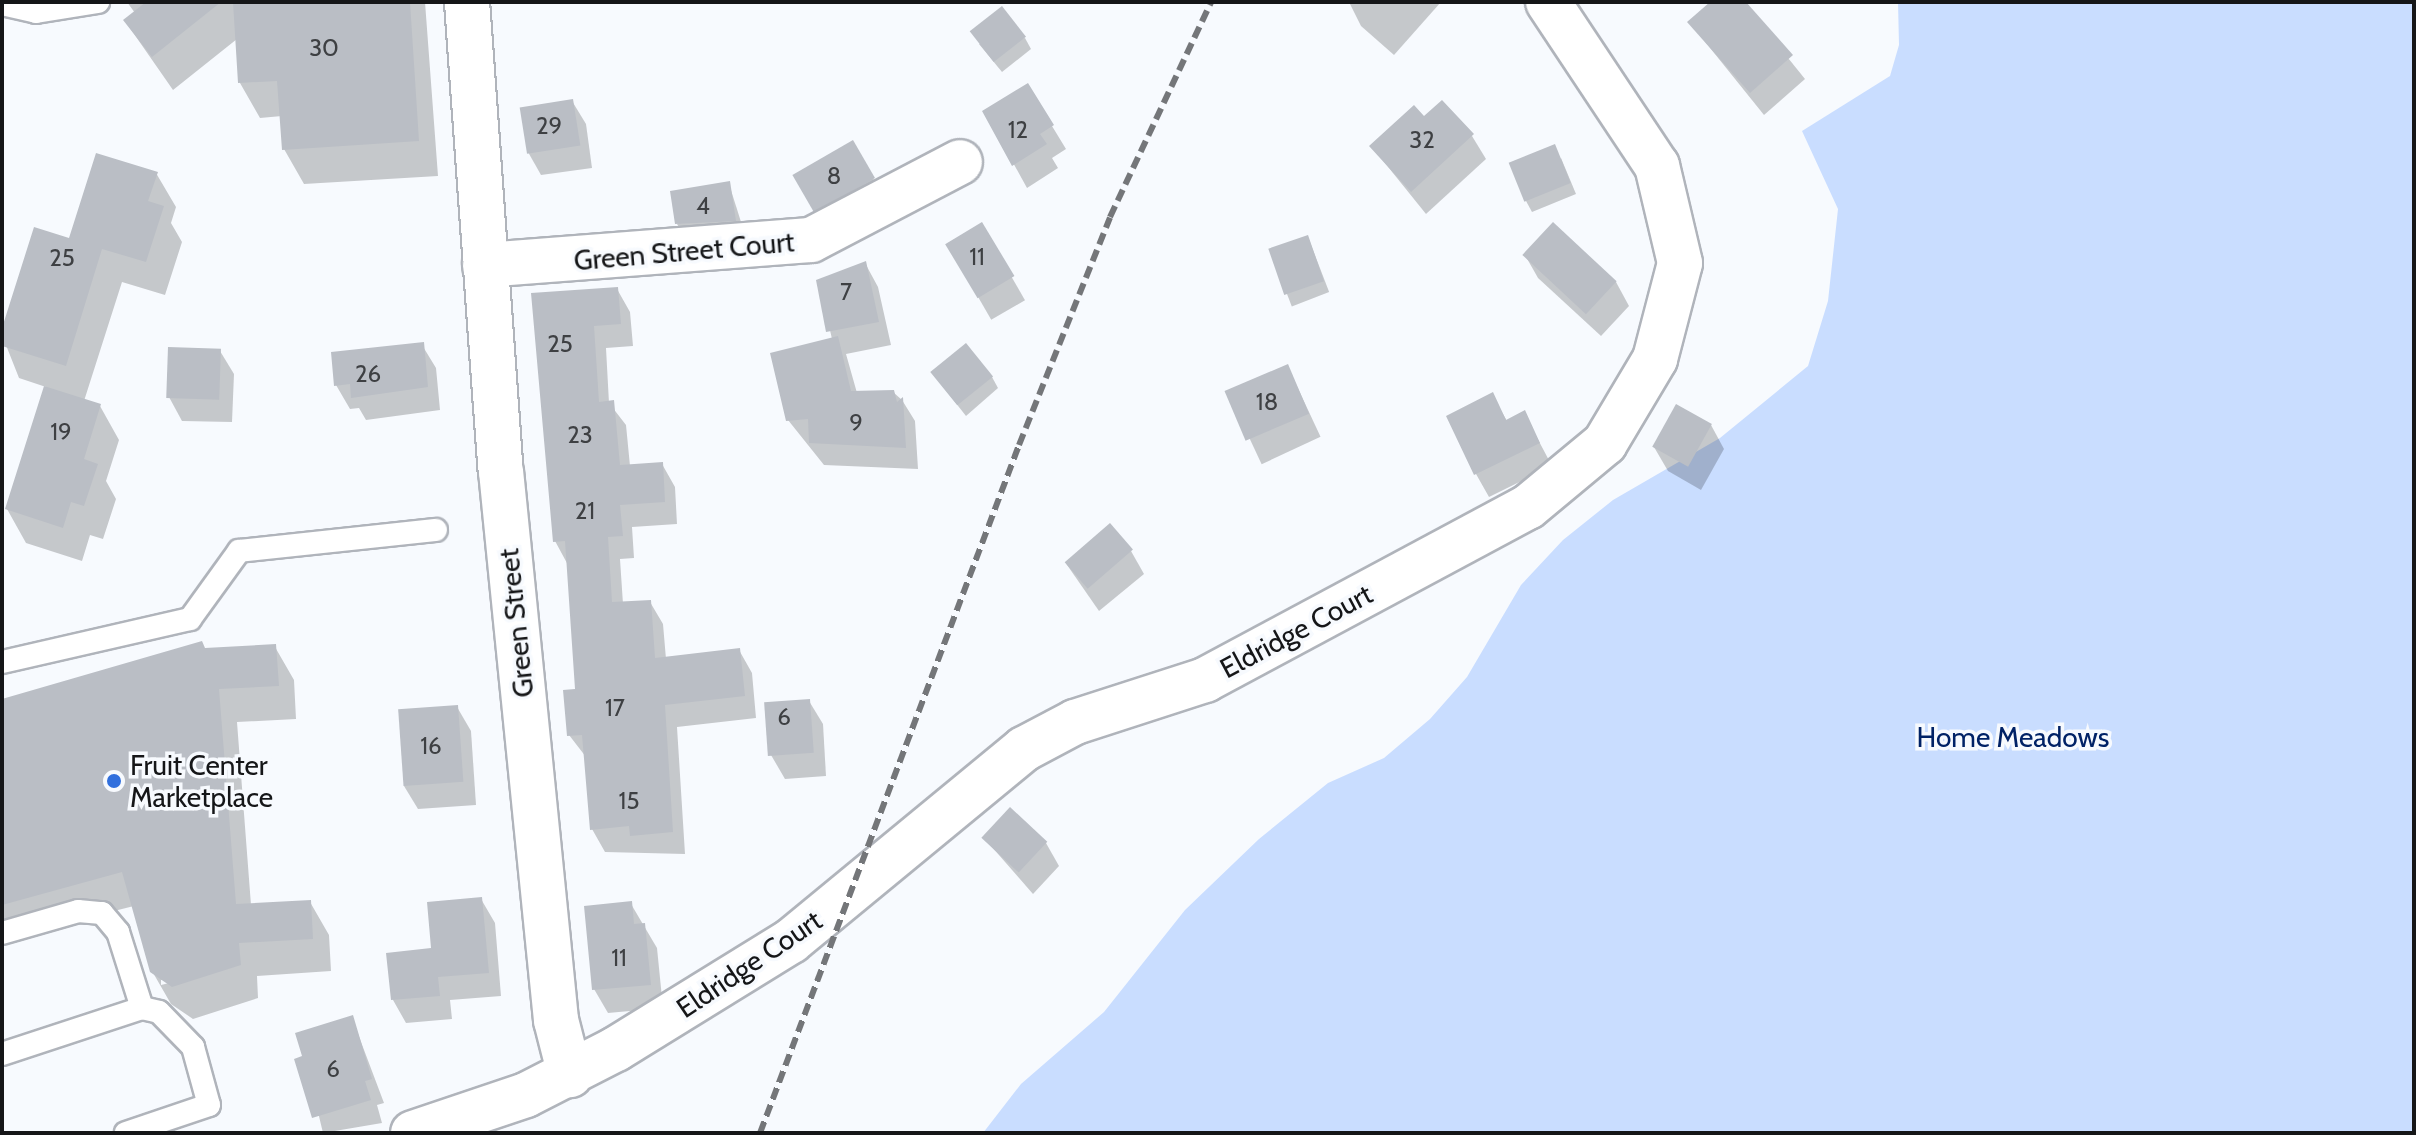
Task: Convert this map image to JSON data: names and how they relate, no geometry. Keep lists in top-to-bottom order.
{
  "streets": {
    "street": ["Green Street Court", "Green Street", "Eldridge Court"]
  },
  "crossings": [
    ["Green Street Court", "Green Street"],
    ["Green Street", "Eldridge Court"]
  ],
  "parks": ["Home Meadows"],
  "places": ["Fruit Center Marketplace"],
  "house_numbers": [
    "30",
    "29",
    "12",
    "32",
    "8",
    "4",
    "11",
    "25",
    "7",
    "25",
    "26",
    "18",
    "9",
    "19",
    "23",
    "21",
    "17",
    "6",
    "16",
    "15",
    "11",
    "6"
  ]
}
